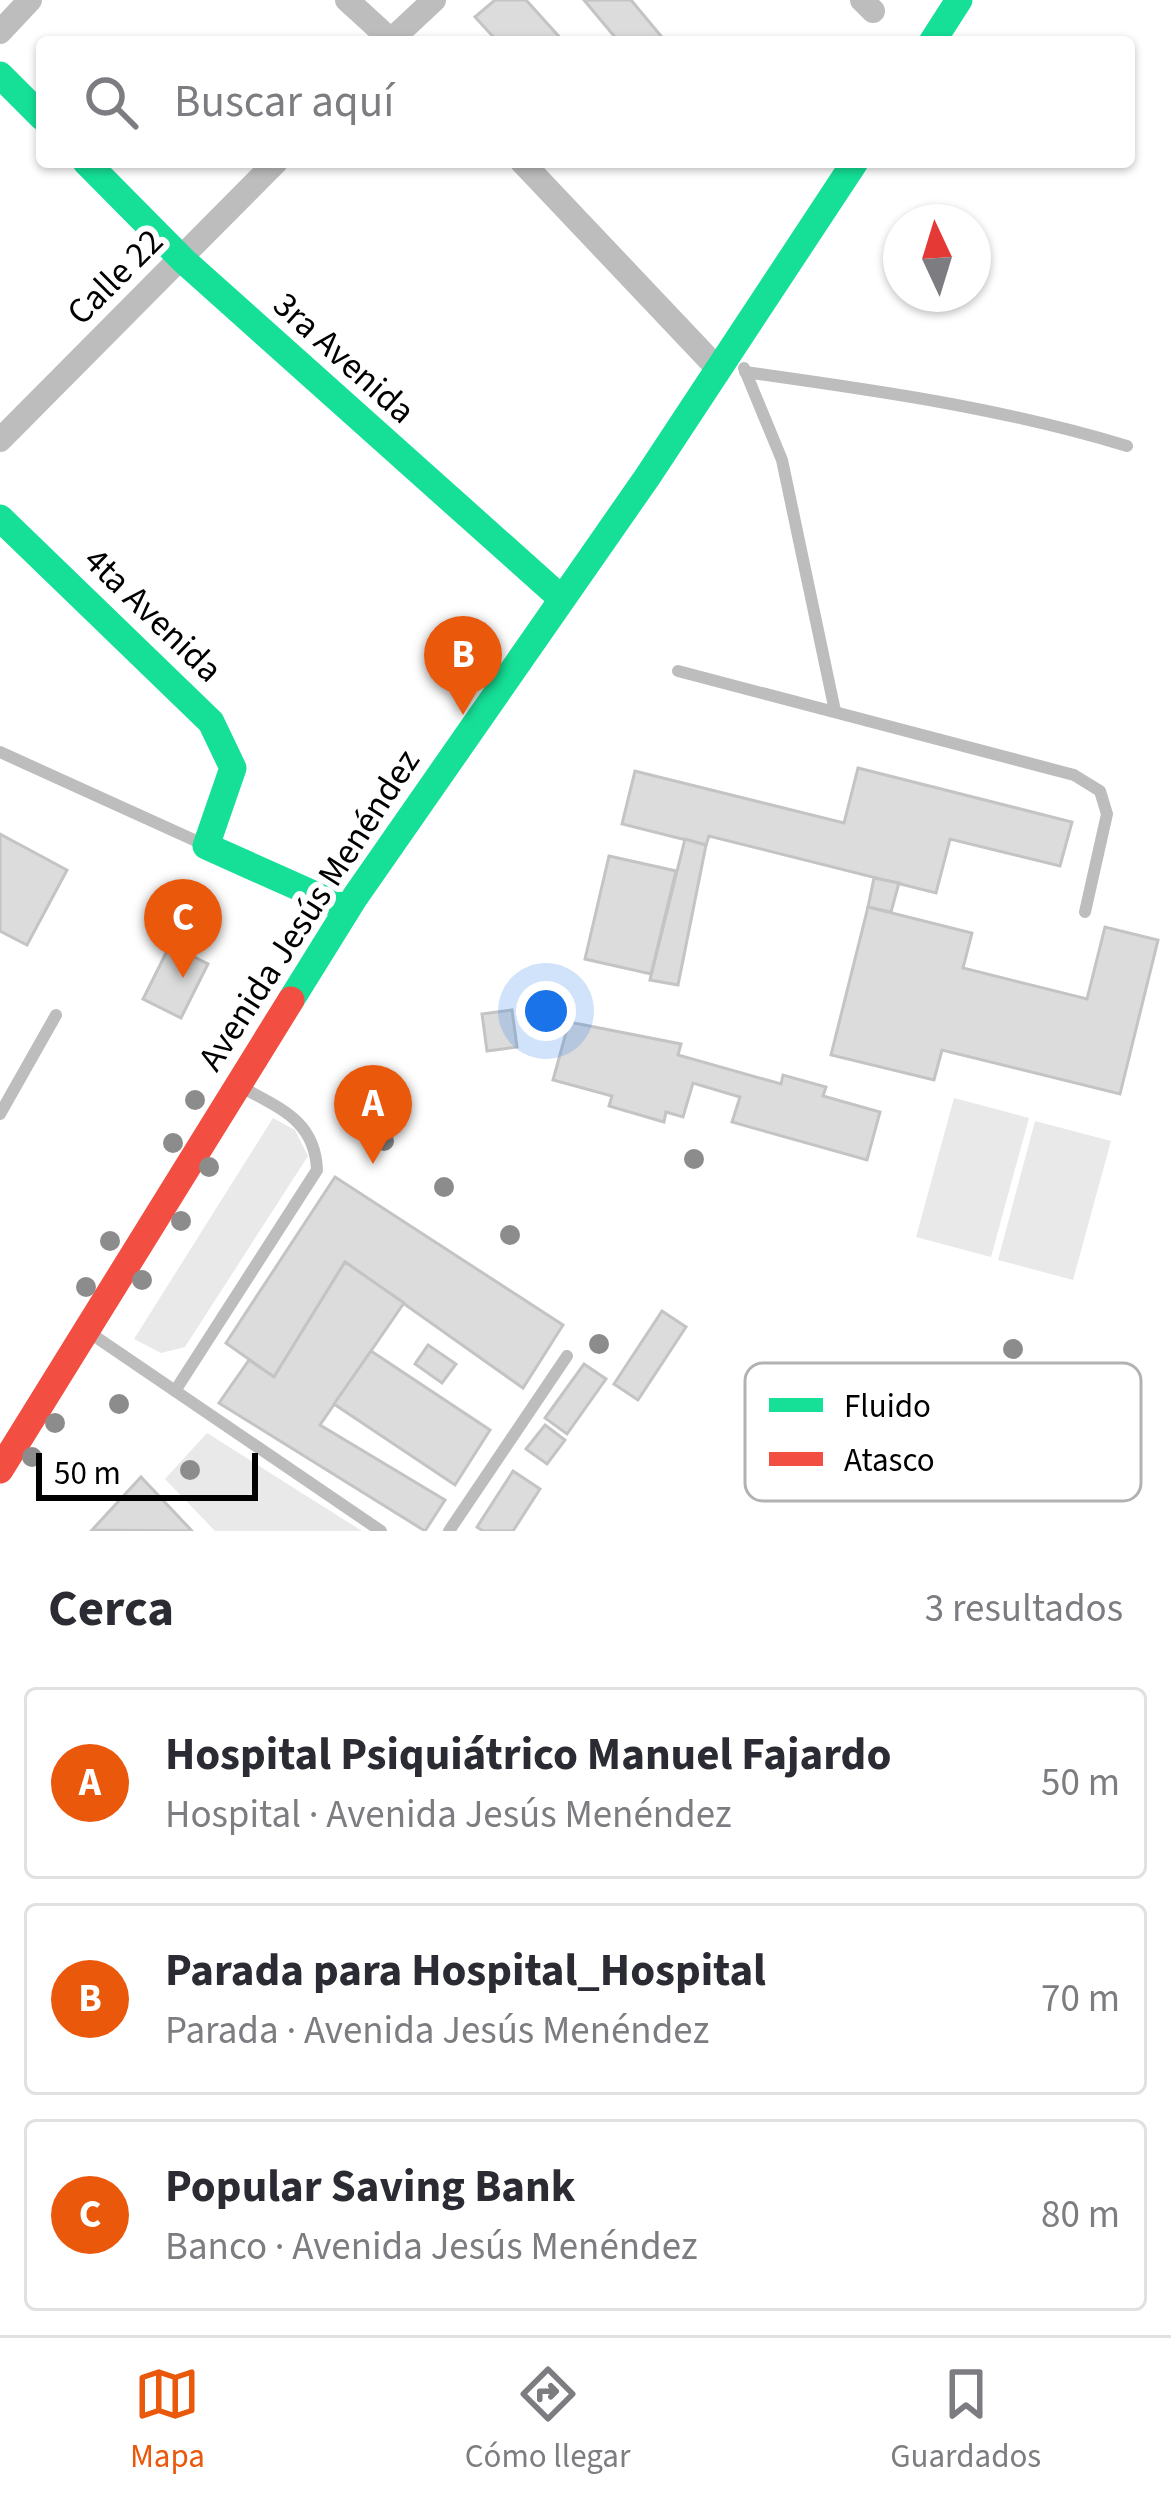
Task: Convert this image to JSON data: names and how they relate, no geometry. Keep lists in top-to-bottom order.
{
  "streets": {
    "main road": ["3ra Avenida", "4ta Avenida", "Avenida Jesús Menéndez"],
    "street": ["Calle 22"]
  },
  "crossings": [
    ["Calle 22", "3ra Avenida"],
    ["3ra Avenida", "Avenida Jesús Menéndez"]
  ],
  "legend": ["Fluido", "Atasco"],
  "scale_bar": "50 m",
  "north": "top",
  "page": {
    "search": "Buscar aquí",
    "pins": ["B", "C", "A"],
    "scale": "50 m",
    "heading": ["Cerca", "3 resultados"],
    "list": [
      {
        "mark": "A",
        "name": "Hospital Psiquiátrico Manuel Fajardo",
        "note": "Hospital · Avenida Jesús Menéndez",
        "value": "50 m"
      },
      {
        "mark": "B",
        "name": "Parada para Hospital_Hospital",
        "note": "Parada · Avenida Jesús Menéndez",
        "value": "70 m"
      },
      {
        "mark": "C",
        "name": "Popular Saving Bank",
        "note": "Banco · Avenida Jesús Menéndez",
        "value": "80 m"
      }
    ],
    "nav": ["Mapa", "Cómo llegar", "Guardados"]
  }
}
